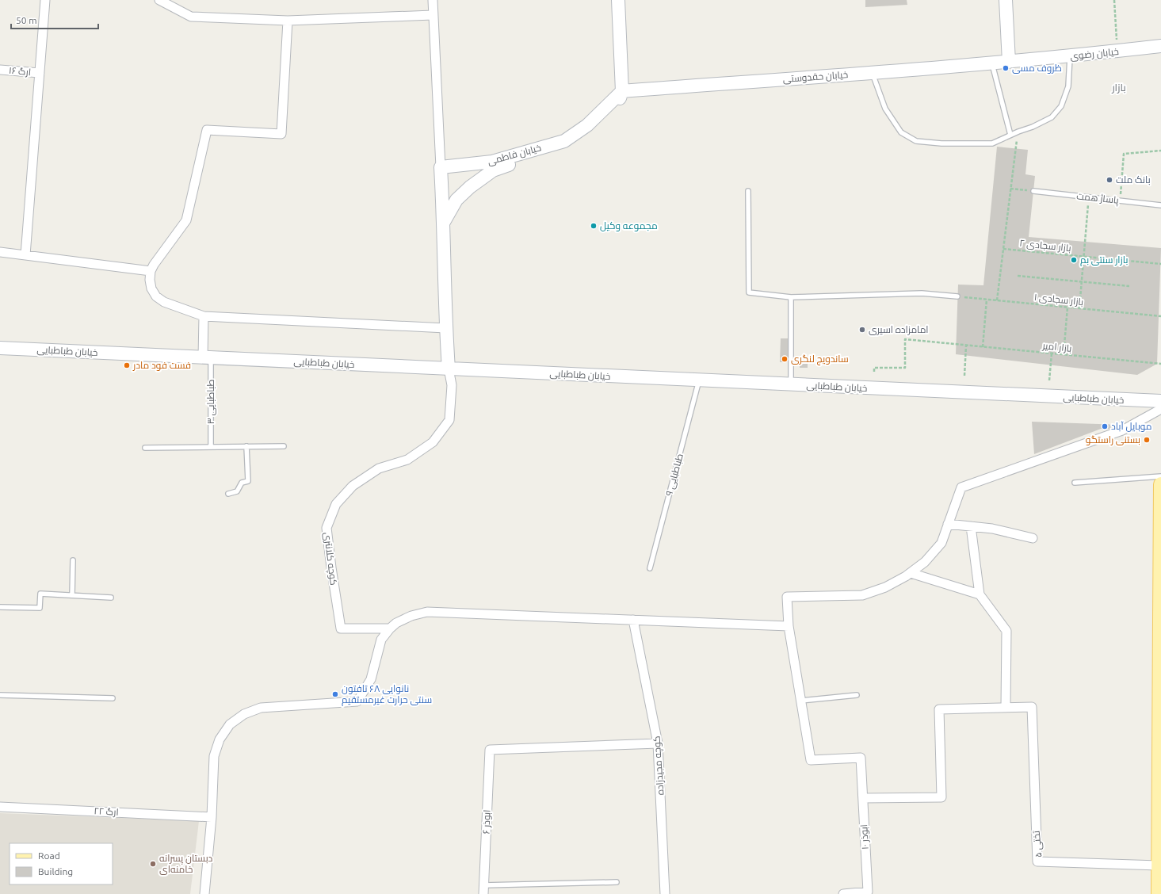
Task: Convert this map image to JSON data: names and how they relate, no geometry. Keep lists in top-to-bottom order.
{
  "streets": {
    "street": [
      "خیابان رضوی",
      "ارگ ۱۶",
      "خیابان حقدوستی",
      "خیابان فاطمی",
      "خیابان طباطبایی",
      "کوچه کلانتری",
      "کوچه مجیدزاده",
      "ارگ ۲۲",
      "ابوذر ۶",
      "ابوذر ۱۰",
      "تختی ۵"
    ],
    "lane": ["پاساژ همت", "طباطبایی ۳", "طباطبایی ۹"],
    "path": ["بازار سجادی ۲", "بازار سجادی ۱", "بازار امیر"]
  },
  "crossings": [
    ["خیابان رضوی", "خیابان حقدوستی"],
    ["خیابان حقدوستی", "خیابان فاطمی"],
    ["خیابان طباطبایی", "طباطبایی ۳"],
    ["خیابان طباطبایی", "طباطبایی ۹"],
    ["خیابان طباطبایی", "کوچه کلانتری"],
    ["کوچه مجیدزاده", "ابوذر ۶"]
  ],
  "districts": ["بازار"],
  "places": [
    "ظروف مسی",
    "بانک ملت",
    "مجموعه وکیل",
    "بازار سنتی بم",
    "امامزاده اسیری",
    "ساندویچ لنگری",
    "فست فود مادر",
    "موبایل آباد",
    "بستنی راستگو",
    "نانوایی ۶۸ تافتون سنتی حرارت غیرمستقیم",
    "دبستان پسرانه خامنه‌ای"
  ],
  "legend": ["Road", "Building"],
  "scale_bar": "50 m"
}
